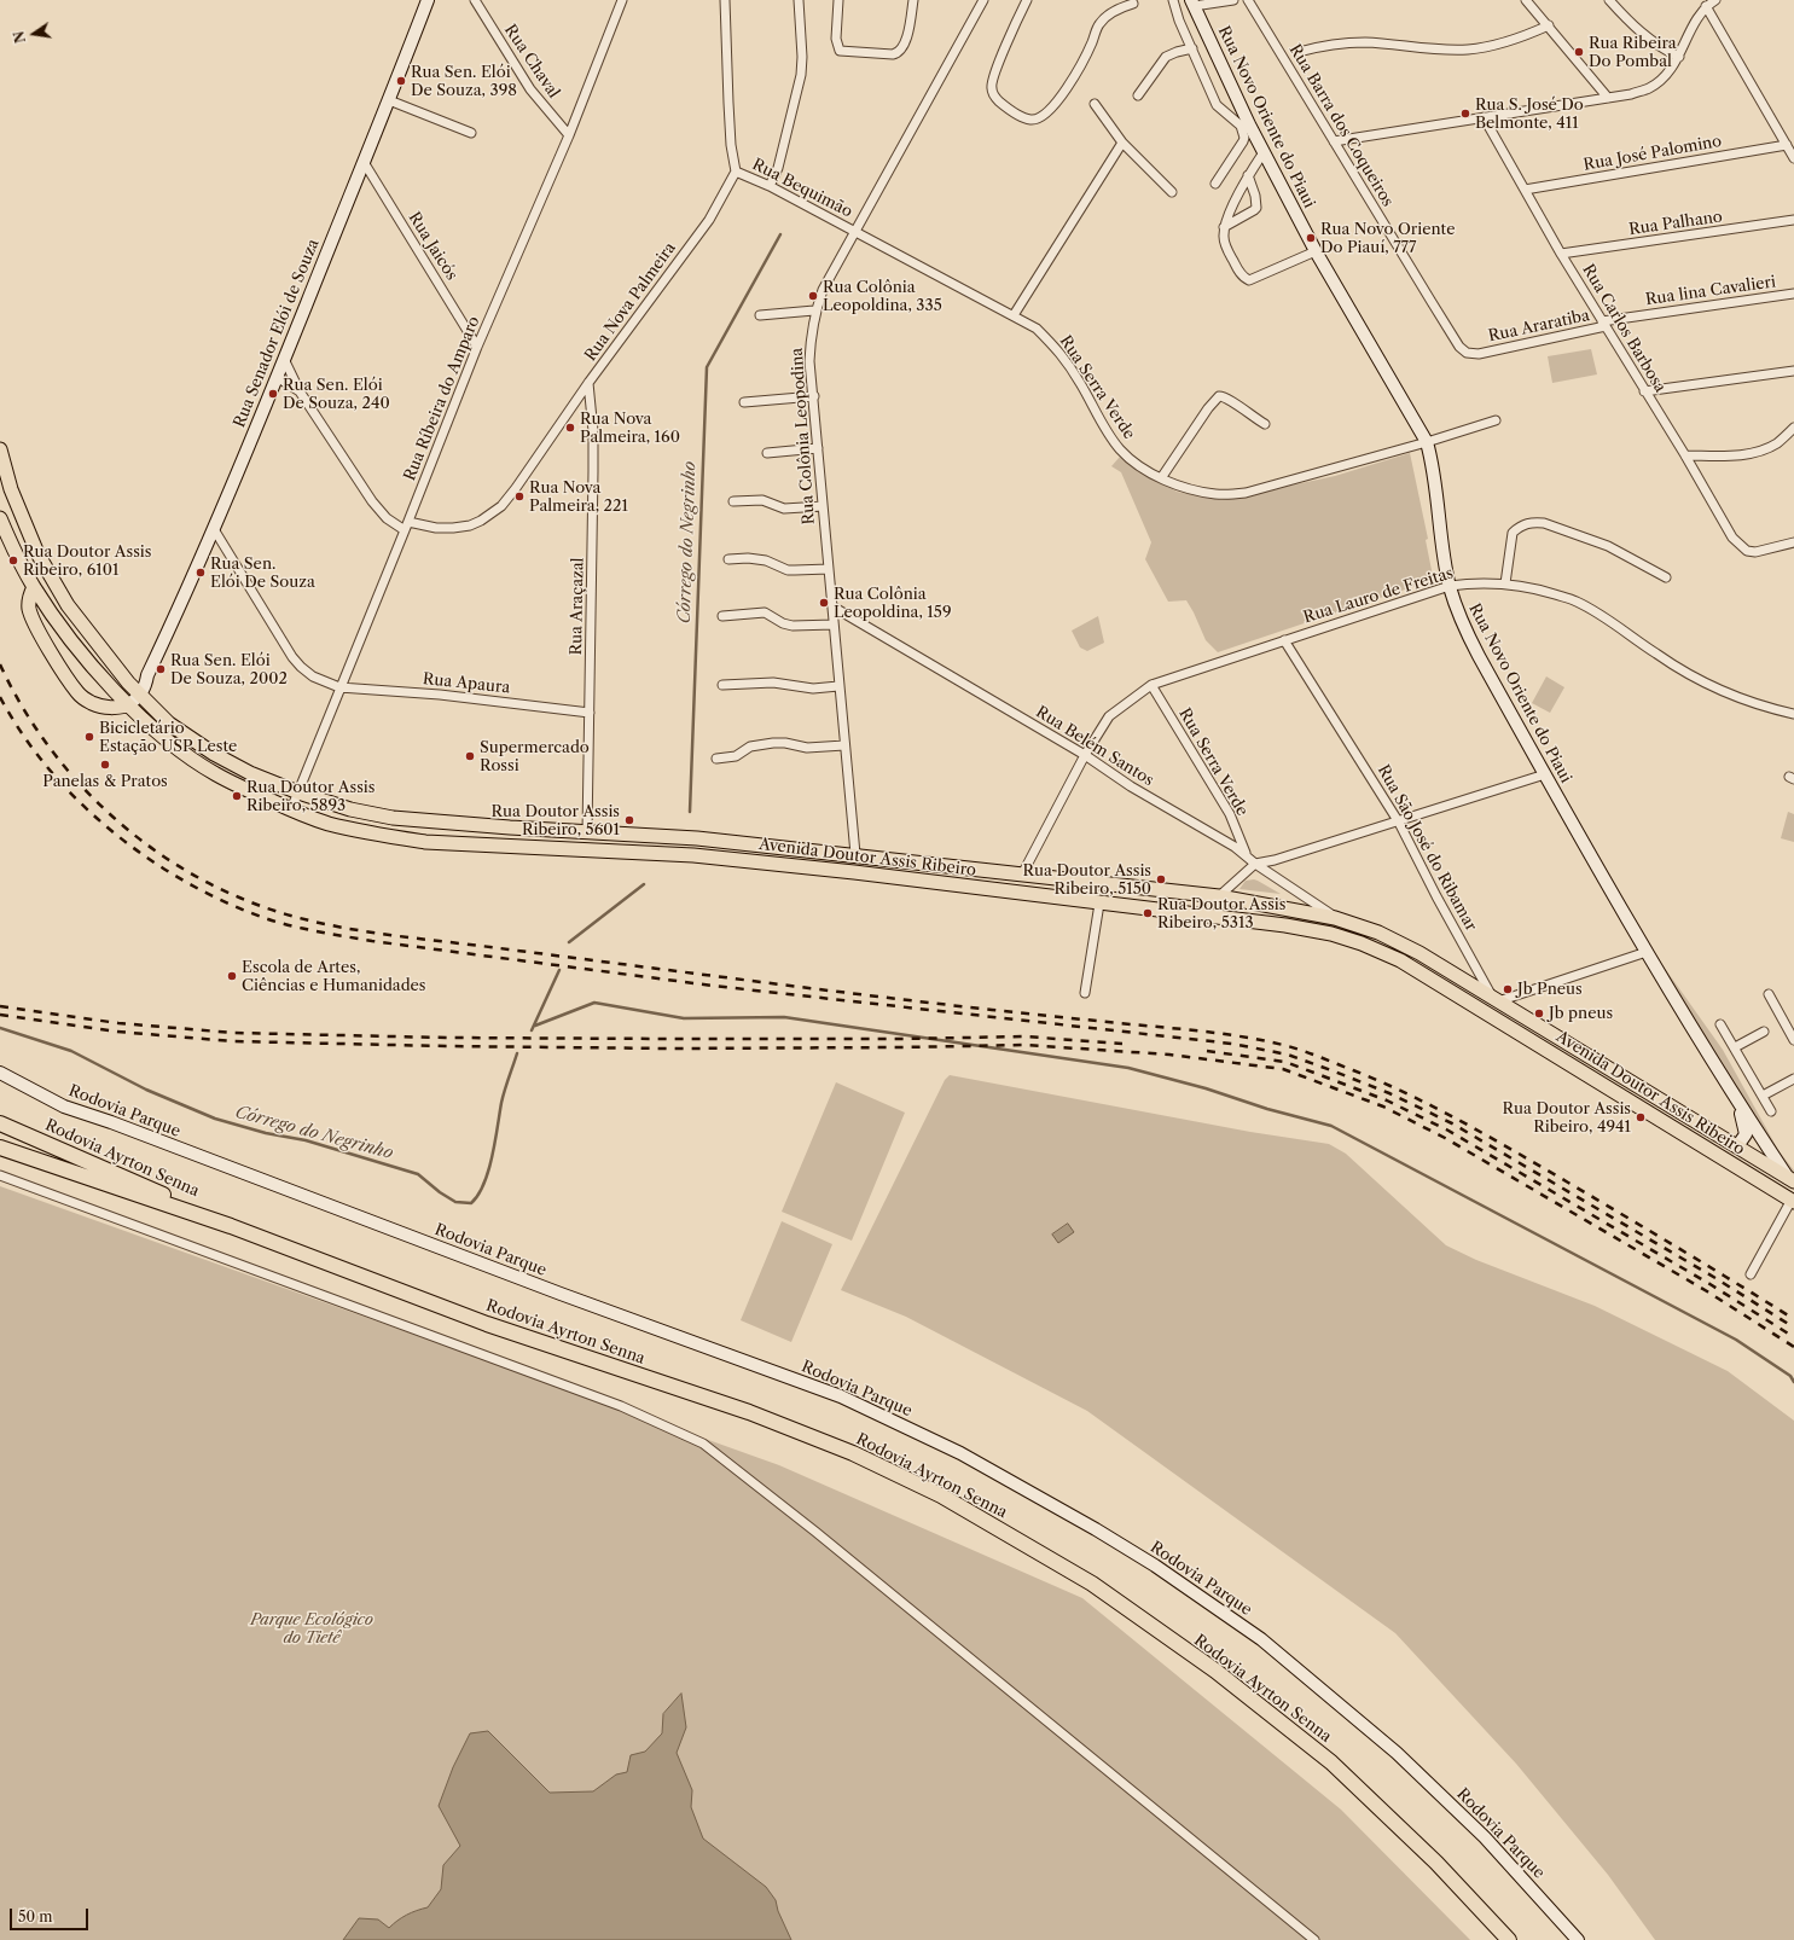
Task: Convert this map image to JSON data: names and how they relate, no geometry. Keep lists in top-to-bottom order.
{
  "streets": {
    "highway": ["Rodovia Ayrton Senna"],
    "main road": ["Avenida Doutor Assis Ribeiro"],
    "street": [
      "Rua Chaval",
      "Rua Novo Oriente do Piaui",
      "Rua Barra dos Coqueiros",
      "Rua José Palomino",
      "Rua Bequimão",
      "Rua Palhano",
      "Rua Jaicós",
      "Rua lina Cavalieri",
      "Rua Nova Palmeira",
      "Rua Araratiba",
      "Rua Carlos Barbosa",
      "Rua Senador Elói de Souza",
      "Rua Serra Verde",
      "Rua Ríbeira do Amparo",
      "Rua Colônia Leopodina",
      "Rua Lauro de Freitas",
      "Rua Araçazal",
      "Rua Apaura",
      "Rua Belém Santos",
      "Rua São José do Ribamar",
      "Rodovia Parque"
    ]
  },
  "crossings": [
    ["Rua Chaval", "Rua Ríbeira do Amparo"],
    ["Rua Novo Oriente do Piaui", "Rua Serra Verde"],
    ["Rua Novo Oriente do Piaui", "Rua Lauro de Freitas"],
    ["Rua Novo Oriente do Piaui", "Avenida Doutor Assis Ribeiro"],
    ["Rua Barra dos Coqueiros", "Rua Araratiba"],
    ["Rua José Palomino", "Rua Carlos Barbosa"],
    ["Rua Bequimão", "Rua Nova Palmeira"],
    ["Rua Bequimão", "Rua Serra Verde"],
    ["Rua Bequimão", "Rua Colônia Leopodina"],
    ["Rua Palhano", "Rua Carlos Barbosa"],
    ["Rua Jaicós", "Rua Senador Elói de Souza"],
    ["Rua Jaicós", "Rua Ríbeira do Amparo"],
    ["Rua lina Cavalieri", "Rua Araratiba"],
    ["Rua lina Cavalieri", "Rua Carlos Barbosa"],
    ["Rua Nova Palmeira", "Rua Ríbeira do Amparo"],
    ["Rua Nova Palmeira", "Rua Araçazal"],
    ["Rua Araratiba", "Rua Carlos Barbosa"],
    ["Rua Senador Elói de Souza", "Rua Apaura"],
    ["Rua Senador Elói de Souza", "Avenida Doutor Assis Ribeiro"],
    ["Rua Serra Verde", "Rua Colônia Leopodina"],
    ["Rua Serra Verde", "Rua Lauro de Freitas"],
    ["Rua Serra Verde", "Rua Belém Santos"],
    ["Rua Ríbeira do Amparo", "Rua Apaura"],
    ["Rua Ríbeira do Amparo", "Avenida Doutor Assis Ribeiro"],
    ["Rua Colônia Leopodina", "Rua Belém Santos"],
    ["Rua Colônia Leopodina", "Avenida Doutor Assis Ribeiro"],
    ["Rua Lauro de Freitas", "Rua Belém Santos"],
    ["Rua Lauro de Freitas", "Rua São José do Ribamar"],
    ["Rua Lauro de Freitas", "Avenida Doutor Assis Ribeiro"],
    ["Rua Araçazal", "Rua Apaura"],
    ["Rua Araçazal", "Avenida Doutor Assis Ribeiro"],
    ["Rua Belém Santos", "Avenida Doutor Assis Ribeiro"],
    ["Rua São José do Ribamar", "Avenida Doutor Assis Ribeiro"]
  ],
  "water": ["Córrego do Negrinho"],
  "parks": ["Parque Ecológico do Tietê"],
  "places": [
    "Rua Ribeira Do Pombal",
    "Rua Sen. Elói De Souza, 398",
    "Rua S. José Do Belmonte, 411",
    "Rua Novo Oriente Do Piauí, 777",
    "Rua Colônia Leopoldina, 335",
    "Rua Sen. Elói De Souza, 240",
    "Rua Nova Palmeira, 160",
    "Rua Nova Palmeira, 221",
    "Rua Doutor Assis Ribeiro, 6101",
    "Rua Sen. Elói De Souza",
    "Rua Colônia Leopoldina, 159",
    "Rua Sen. Elói De Souza, 2002",
    "Bicicletário Estação USP Leste",
    "Supermercado Rossi",
    "Panelas & Pratos",
    "Rua Doutor Assis Ribeiro, 5893",
    "Rua Doutor Assis Ribeiro, 5601",
    "Rua Doutor Assis Ribeiro, 5150",
    "Rua Doutor Assis Ribeiro, 5313",
    "Escola de Artes, Ciências e Humanidades",
    "Jb Pneus",
    "Jb pneus",
    "Rua Doutor Assis Ribeiro, 4941"
  ],
  "scale_bar": "50 m",
  "north": "left"
}
